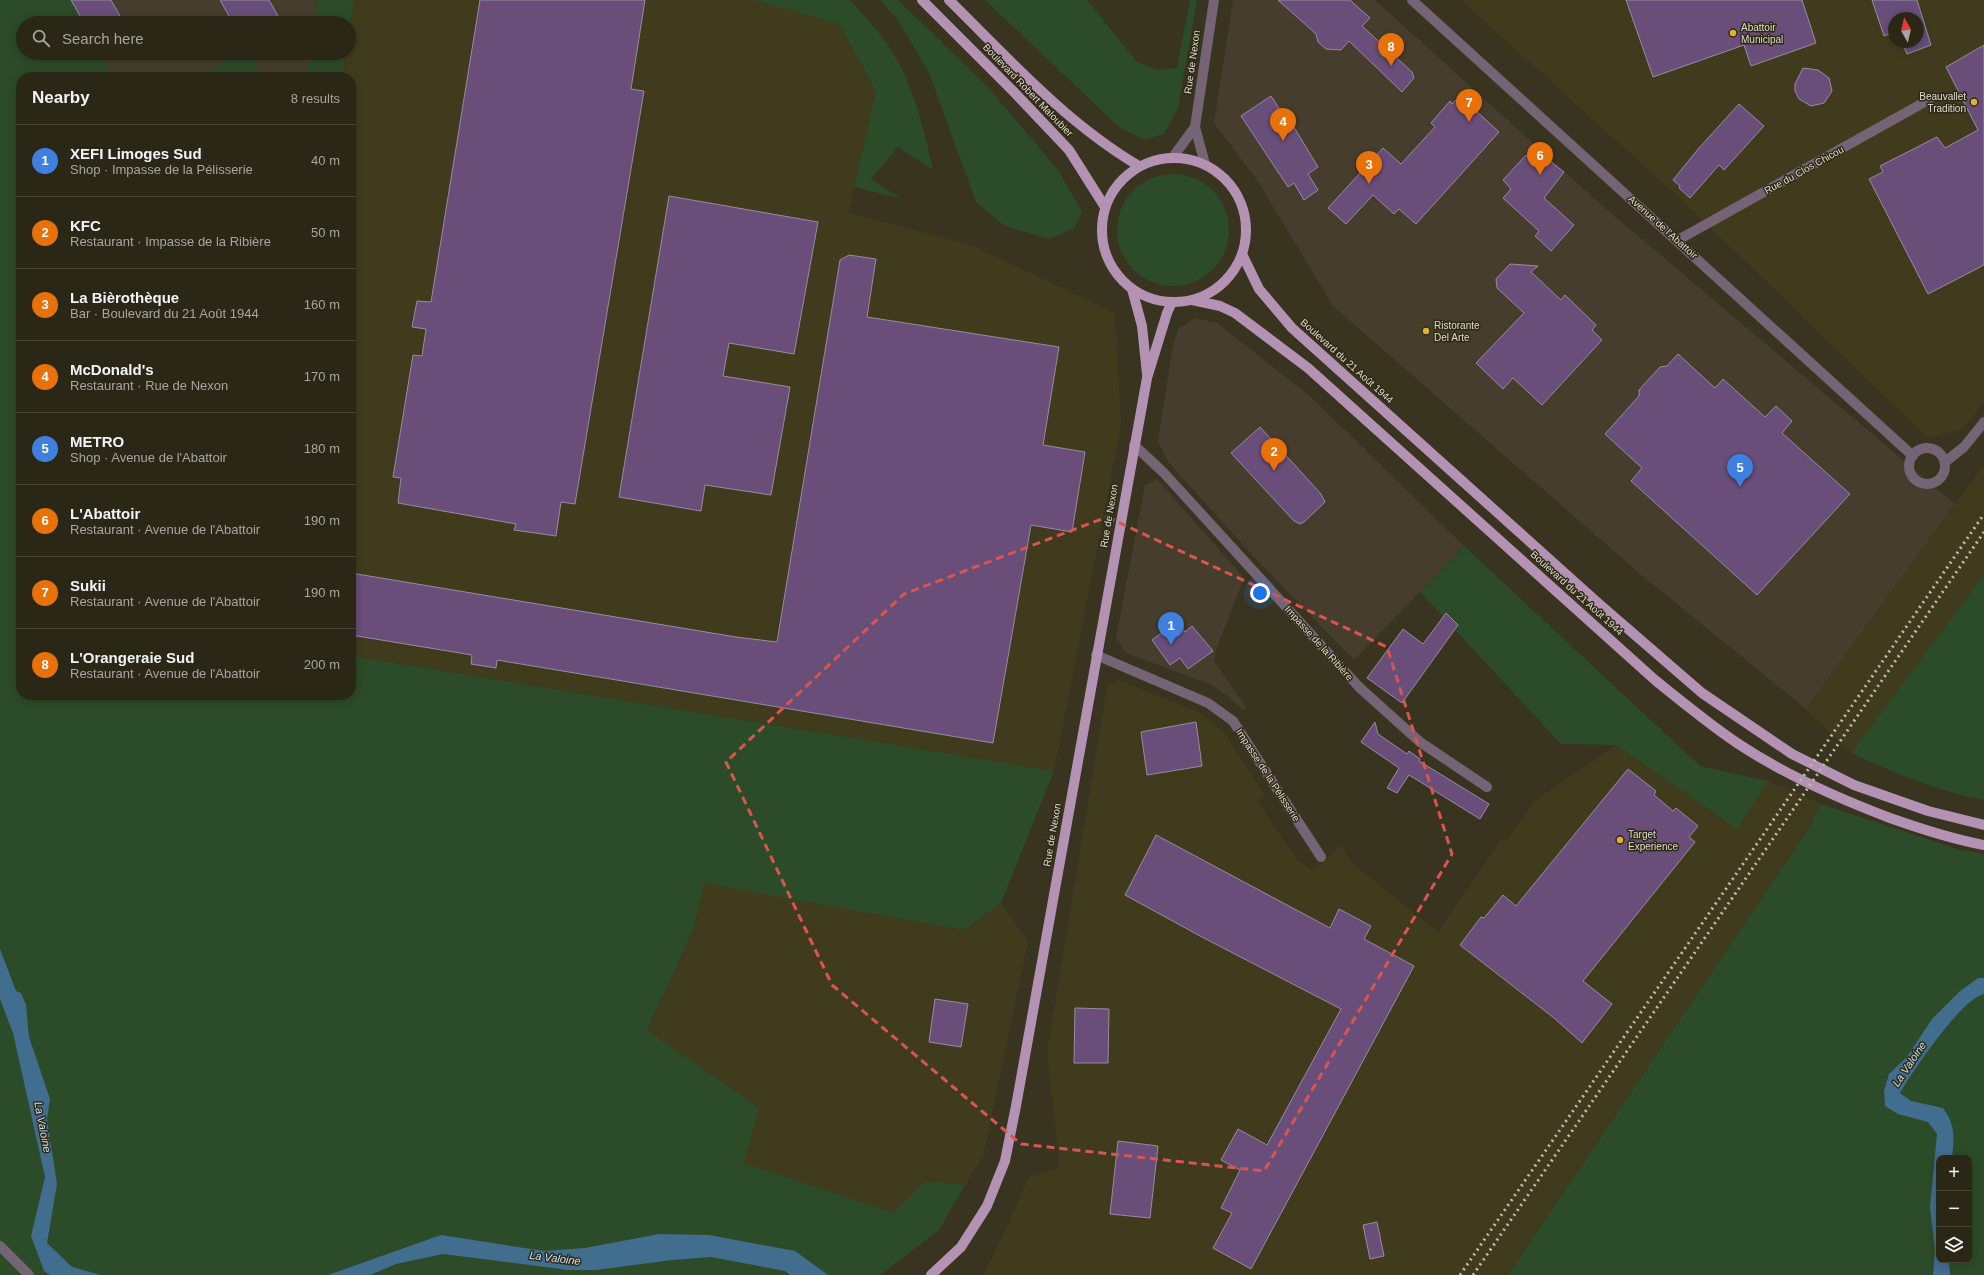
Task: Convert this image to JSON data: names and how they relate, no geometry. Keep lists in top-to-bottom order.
{
  "streets": {
    "main road": ["Rue de Nexon", "Boulevard Robert Maloubier", "Boulevard du 21 Août 1944"],
    "street": [
      "Rue du Clos Chicou",
      "Avenue de l'Abattoir",
      "Impasse de la Ribière",
      "Impasse de la Pélisserie"
    ]
  },
  "crossings": [
    ["Rue de Nexon", "Impasse de la Ribière"],
    ["Rue de Nexon", "Impasse de la Pélisserie"],
    ["Rue du Clos Chicou", "Avenue de l'Abattoir"]
  ],
  "water": ["La Valoine"],
  "places": [
    "Abattoir Municipal",
    "Beauvallet Tradition",
    "Ristorante Del Arte",
    "Target Experience"
  ],
  "north": "top",
  "page": {
    "search": "Search here",
    "pins": [
      "8",
      "7",
      "4",
      "6",
      "3",
      "2",
      "5",
      "1"
    ],
    "heading": ["Nearby", "8 results"],
    "list": [
      {
        "mark": "1",
        "name": "XEFI Limoges Sud",
        "note": "Shop · Impasse de la Pélisserie",
        "value": "40 m"
      },
      {
        "mark": "2",
        "name": "KFC",
        "note": "Restaurant · Impasse de la Ribière",
        "value": "50 m"
      },
      {
        "mark": "3",
        "name": "La Bièrothèque",
        "note": "Bar · Boulevard du 21 Août 1944",
        "value": "160 m"
      },
      {
        "mark": "4",
        "name": "McDonald's",
        "note": "Restaurant · Rue de Nexon",
        "value": "170 m"
      },
      {
        "mark": "5",
        "name": "METRO",
        "note": "Shop · Avenue de l'Abattoir",
        "value": "180 m"
      },
      {
        "mark": "6",
        "name": "L'Abattoir",
        "note": "Restaurant · Avenue de l'Abattoir",
        "value": "190 m"
      },
      {
        "mark": "7",
        "name": "Sukii",
        "note": "Restaurant · Avenue de l'Abattoir",
        "value": "190 m"
      },
      {
        "mark": "8",
        "name": "L'Orangeraie Sud",
        "note": "Restaurant · Avenue de l'Abattoir",
        "value": "200 m"
      }
    ],
    "map_buttons": ["+", "−"]
  }
}
